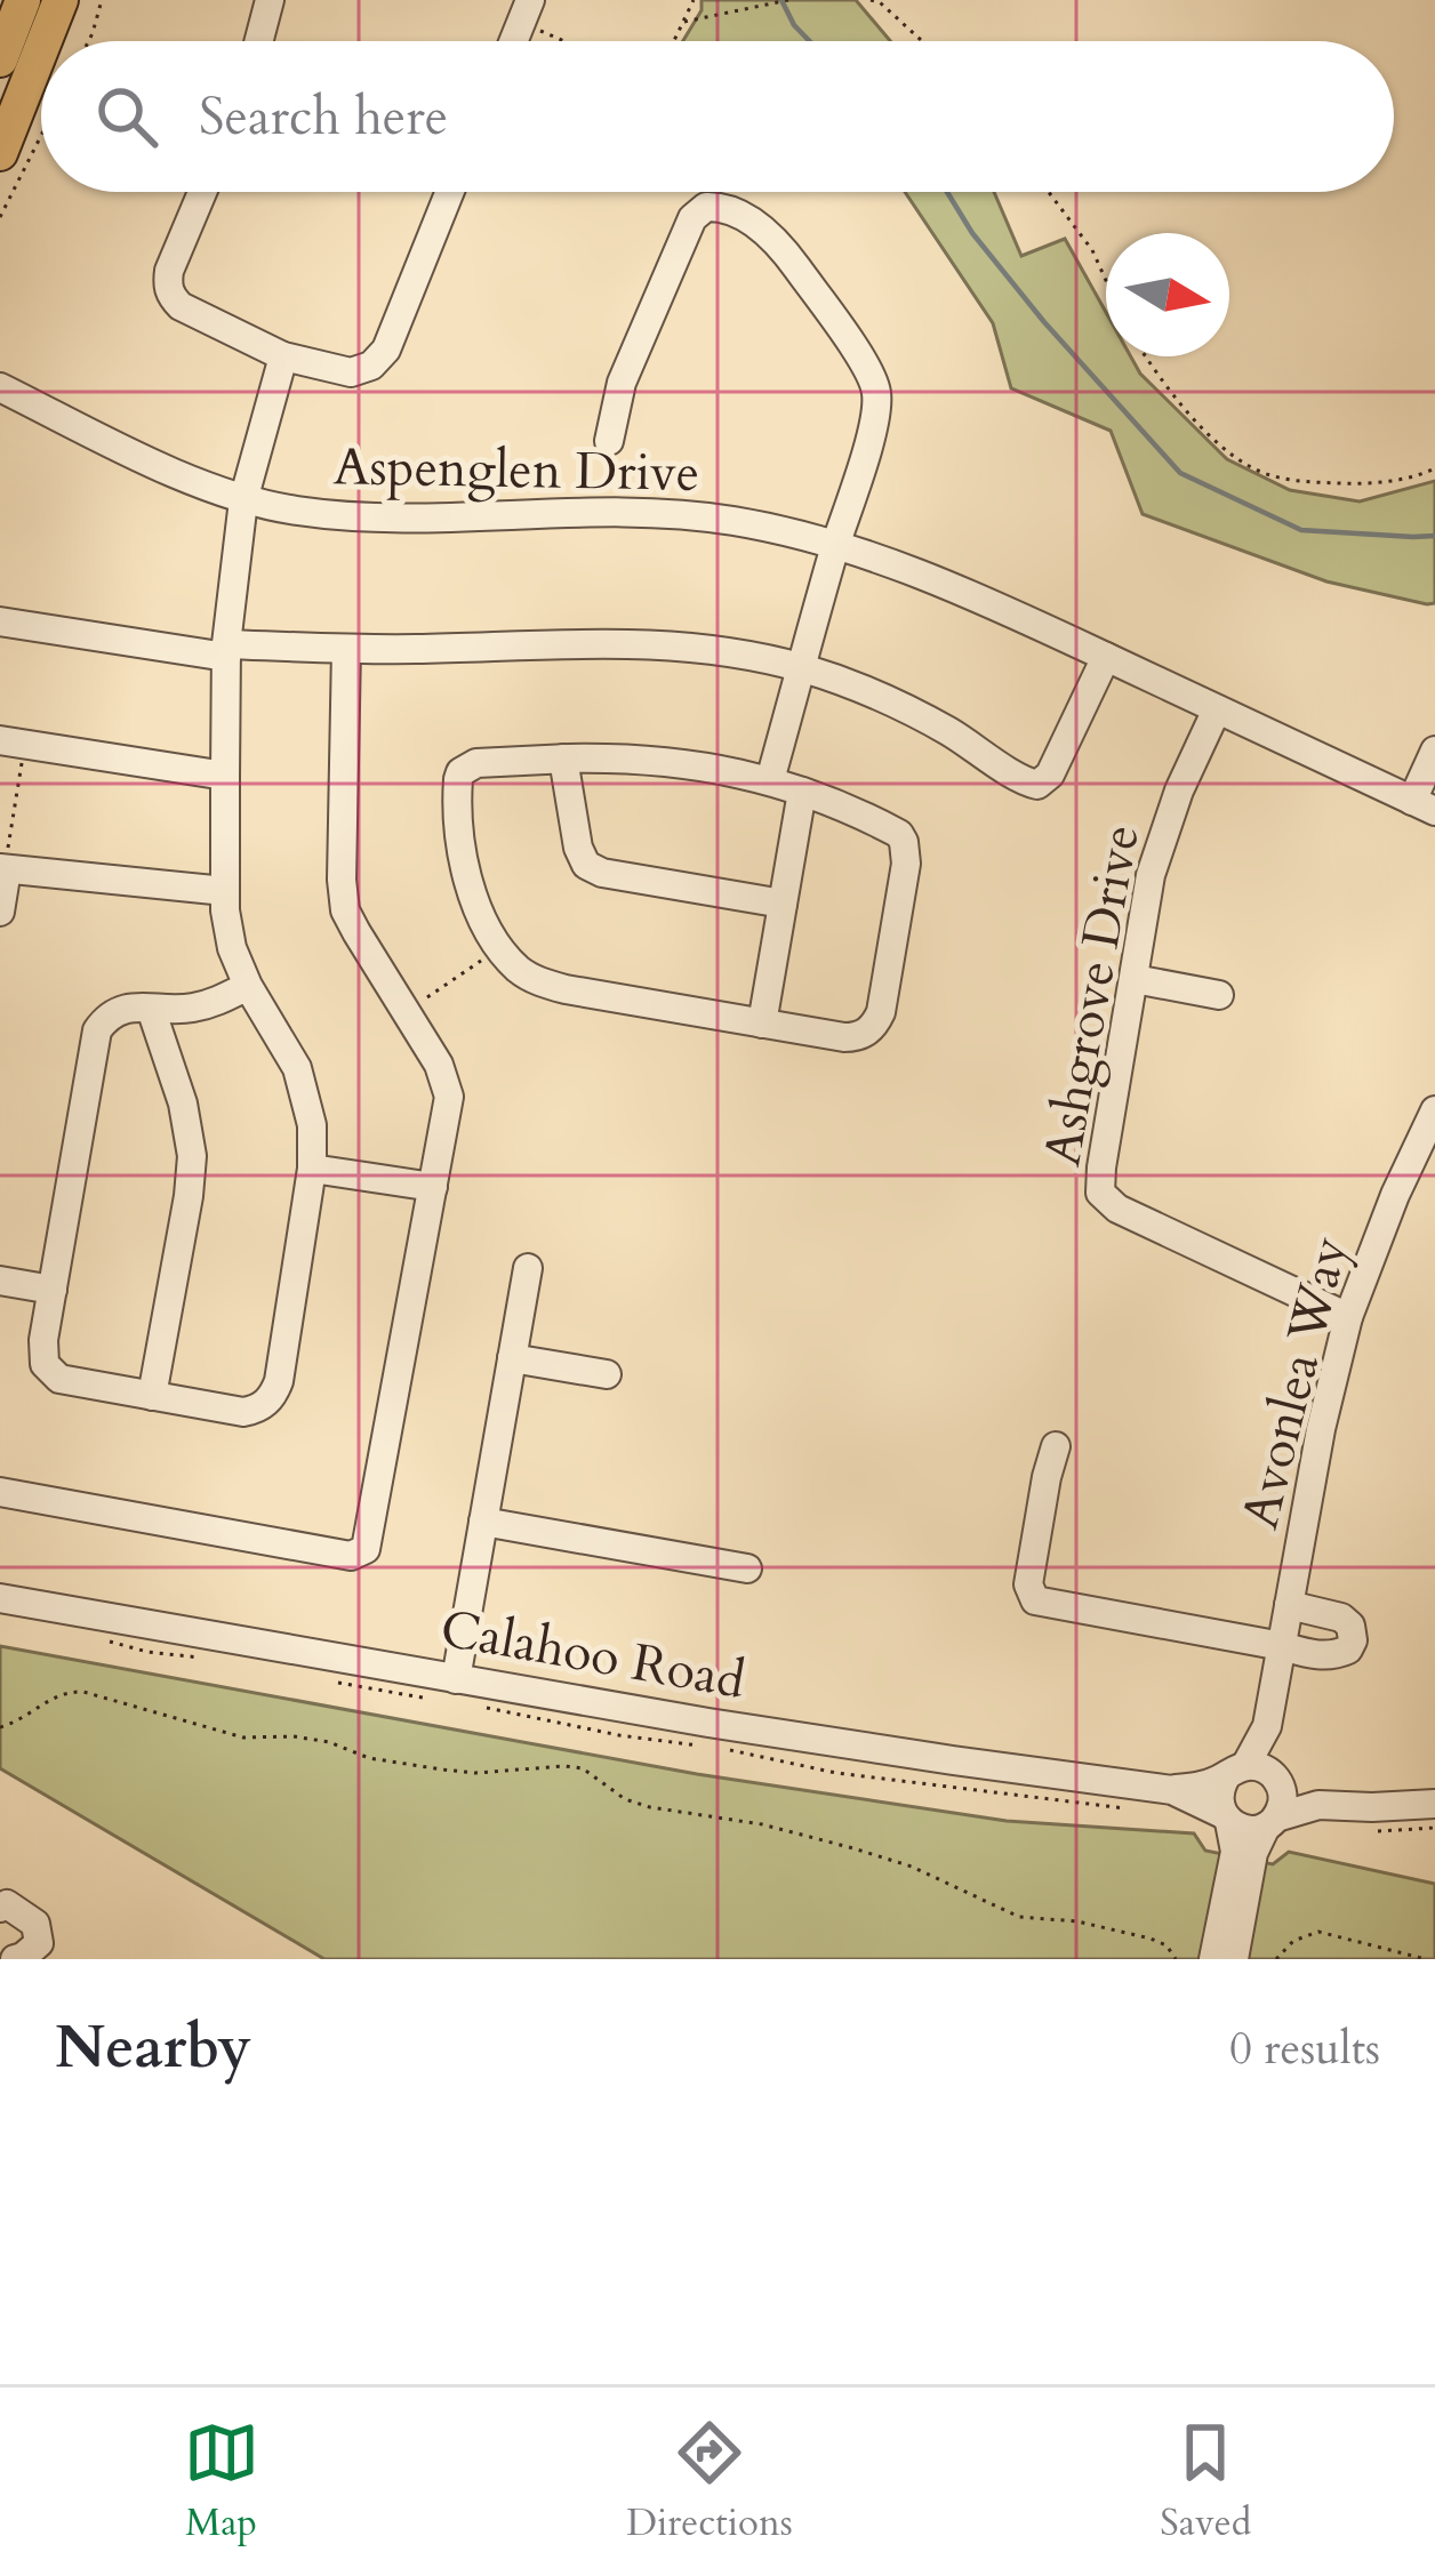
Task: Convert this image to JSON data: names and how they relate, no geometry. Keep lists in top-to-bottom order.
{
  "streets": {
    "street": [
      "Aspenglen Drive",
      "Ashgrove Drive",
      "Avonlea Way",
      "Calahoo Road"
    ]
  },
  "crossings": [
    ["Aspenglen Drive", "Ashgrove Drive"],
    ["Ashgrove Drive", "Avonlea Way"],
    ["Avonlea Way", "Calahoo Road"]
  ],
  "north": "right",
  "page": {
    "search": "Search here",
    "heading": ["Nearby", "0 results"],
    "nav": ["Map", "Directions", "Saved"]
  }
}
